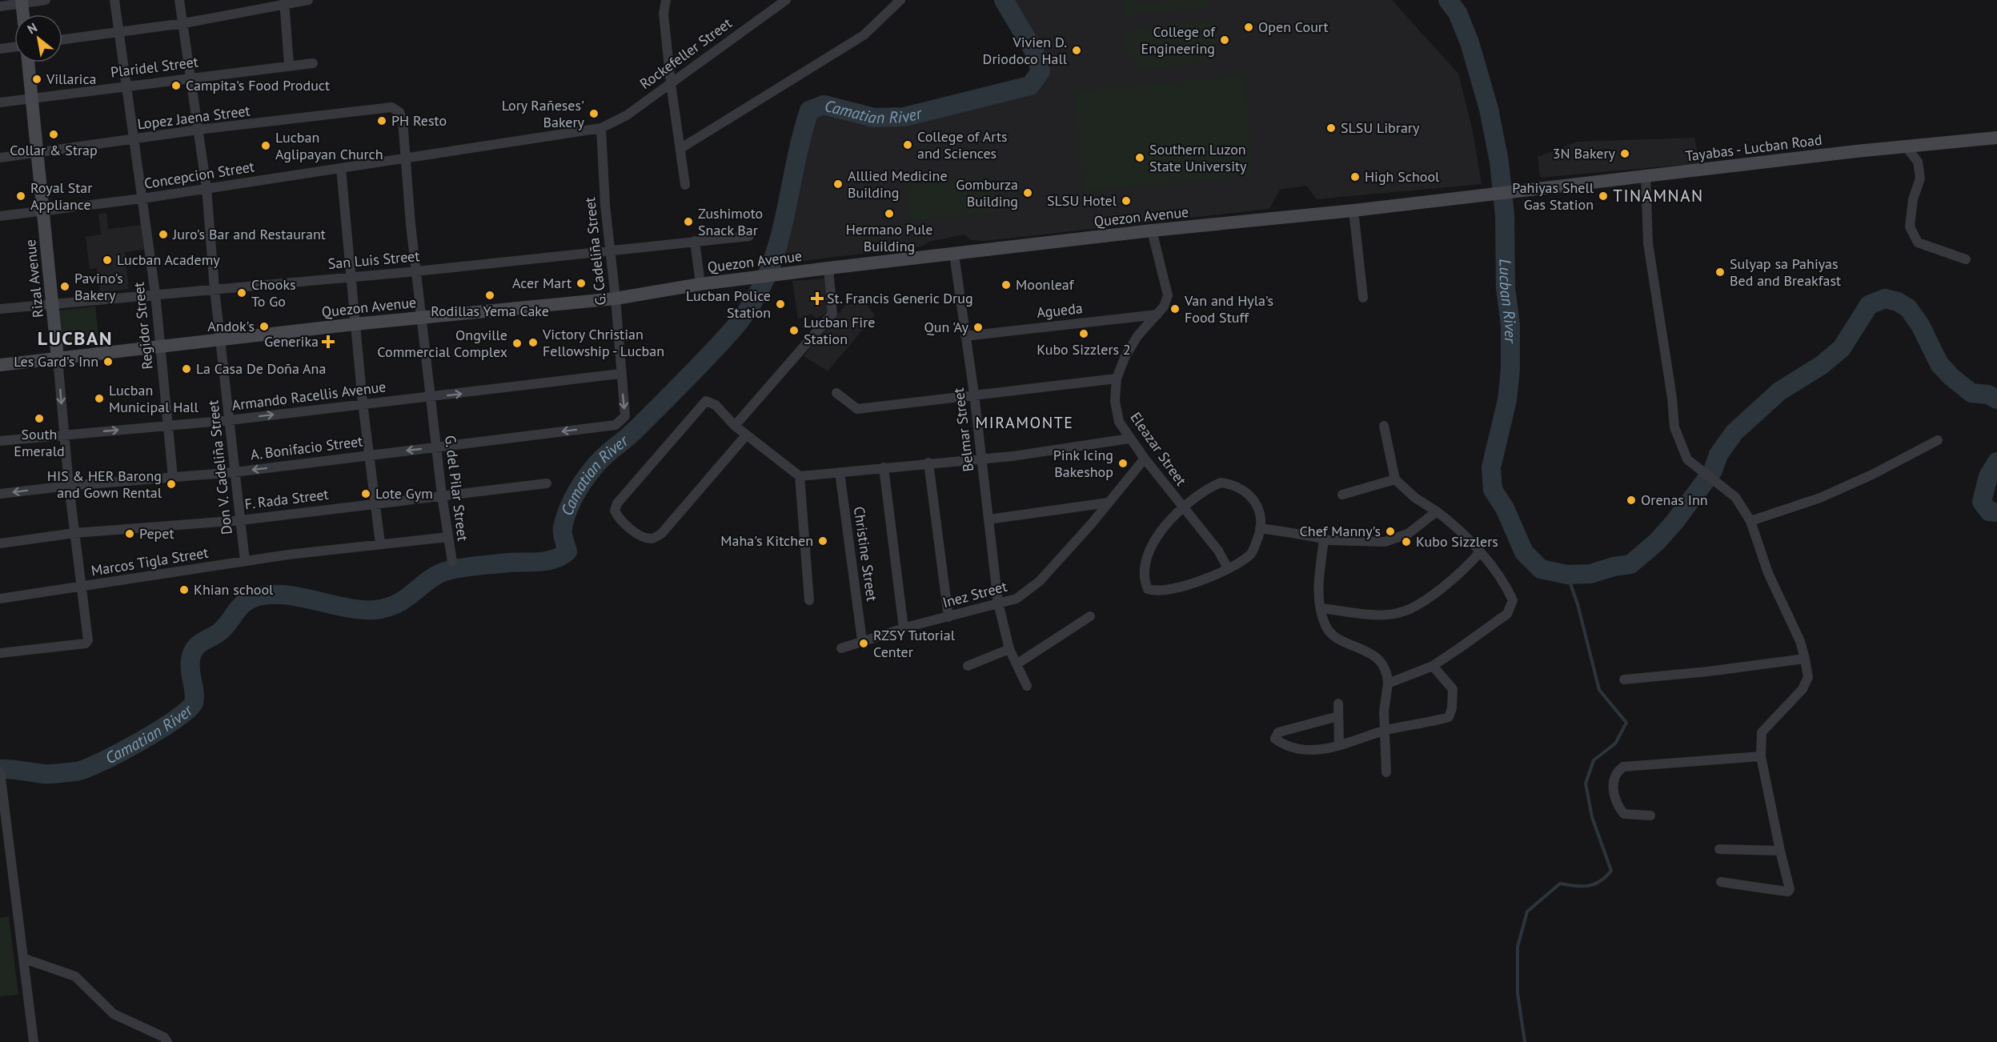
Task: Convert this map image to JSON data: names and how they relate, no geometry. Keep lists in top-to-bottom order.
{
  "streets": {
    "main road": ["Tayabas - Lucban Road", "Quezon Avenue", "Rizal Avenue"],
    "street": [
      "Rockefeller Street",
      "Plaridel Street",
      "Lopez Jaena Street",
      "Concepcion Street",
      "G. Cadeliña Street",
      "San Luis Street",
      "Agueda",
      "Regidor Street",
      "Armando Racellis Avenue",
      "Belmar Street",
      "A. Bonifacio Street",
      "Eleazar Street",
      "Don V. Cadeliña Street",
      "G. del Pilar Street",
      "F. Rada Street",
      "Christine Street",
      "Marcos Tigla Street",
      "Inez Street"
    ]
  },
  "crossings": [
    ["Rockefeller Street", "Concepcion Street"],
    ["Rockefeller Street", "G. Cadeliña Street"],
    ["Plaridel Street", "Rizal Avenue"],
    ["Plaridel Street", "Regidor Street"],
    ["Plaridel Street", "Don V. Cadeliña Street"],
    ["Lopez Jaena Street", "Rizal Avenue"],
    ["Lopez Jaena Street", "Regidor Street"],
    ["Lopez Jaena Street", "Don V. Cadeliña Street"],
    ["Lopez Jaena Street", "G. del Pilar Street"],
    ["Tayabas - Lucban Road", "Quezon Avenue"],
    ["Concepcion Street", "G. Cadeliña Street"],
    ["Concepcion Street", "Rizal Avenue"],
    ["Concepcion Street", "Regidor Street"],
    ["Concepcion Street", "Don V. Cadeliña Street"],
    ["Concepcion Street", "G. del Pilar Street"],
    ["Quezon Avenue", "G. Cadeliña Street"],
    ["Quezon Avenue", "Rizal Avenue"],
    ["Quezon Avenue", "Regidor Street"],
    ["Quezon Avenue", "Belmar Street"],
    ["Quezon Avenue", "Eleazar Street"],
    ["Quezon Avenue", "Don V. Cadeliña Street"],
    ["Quezon Avenue", "G. del Pilar Street"],
    ["G. Cadeliña Street", "San Luis Street"],
    ["G. Cadeliña Street", "Armando Racellis Avenue"],
    ["G. Cadeliña Street", "A. Bonifacio Street"],
    ["San Luis Street", "Rizal Avenue"],
    ["San Luis Street", "Regidor Street"],
    ["San Luis Street", "Don V. Cadeliña Street"],
    ["San Luis Street", "G. del Pilar Street"],
    ["Rizal Avenue", "Armando Racellis Avenue"],
    ["Rizal Avenue", "A. Bonifacio Street"],
    ["Rizal Avenue", "F. Rada Street"],
    ["Rizal Avenue", "Marcos Tigla Street"],
    ["Agueda", "Belmar Street"],
    ["Agueda", "Eleazar Street"],
    ["Regidor Street", "Armando Racellis Avenue"],
    ["Regidor Street", "A. Bonifacio Street"],
    ["Armando Racellis Avenue", "Don V. Cadeliña Street"],
    ["Armando Racellis Avenue", "G. del Pilar Street"],
    ["Belmar Street", "Inez Street"],
    ["A. Bonifacio Street", "Don V. Cadeliña Street"],
    ["A. Bonifacio Street", "G. del Pilar Street"],
    ["Eleazar Street", "Inez Street"],
    ["Don V. Cadeliña Street", "F. Rada Street"],
    ["Don V. Cadeliña Street", "Marcos Tigla Street"],
    ["G. del Pilar Street", "F. Rada Street"],
    ["G. del Pilar Street", "Marcos Tigla Street"],
    ["Christine Street", "Inez Street"]
  ],
  "one_way": ["Armando Racellis Avenue", "A. Bonifacio Street"],
  "districts": ["TINAMNAN", "LUCBAN", "MIRAMONTE"],
  "water": ["Camatian River", "Lucban River"],
  "places": {
    "other": [
      "Open Court",
      "College of Engineering",
      "Vivien D. Driodoco Hall",
      "Villarica",
      "Campita's Food Product",
      "Lory Rañeses' Bakery",
      "PH Resto",
      "SLSU Library",
      "Collar & Strap",
      "College of Arts and Sciences",
      "Lucban Aglipayan Church",
      "3N Bakery",
      "Southern Luzon State University",
      "High School",
      "Alllied Medicine Building",
      "Gomburza Building",
      "Royal Star Appliance",
      "Pahiyas Shell Gas Station",
      "SLSU Hotel",
      "Hermano Pule Building",
      "Zushimoto Snack Bar",
      "Juro's Bar and Restaurant",
      "Lucban Academy",
      "Sulyap sa Pahiyas Bed and Breakfast",
      "Acer Mart",
      "Moonleaf",
      "Pavino's Bakery",
      "Chooks To Go",
      "Rodillas Yema Cake",
      "Lucban Police Station",
      "Van and Hyla's Food Stuff",
      "Andok's",
      "Qun 'Ay",
      "Lucban Fire Station",
      "Kubo Sizzlers 2",
      "Victory Christian Fellowship - Lucban",
      "Ongville Commercial Complex",
      "Les Gard's Inn",
      "La Casa De Doña Ana",
      "Lucban Municipal Hall",
      "South Emerald",
      "Pink Icing Bakeshop",
      "HIS & HER Barong and Gown Rental",
      "Lote Gym",
      "Orenas Inn",
      "Chef Manny's",
      "Pepet",
      "Maha's Kitchen",
      "Kubo Sizzlers",
      "Khian school",
      "RZSY Tutorial Center"
    ],
    "health": ["St. Francis Generic Drug", "Generika"]
  },
  "north": "top left"
}
